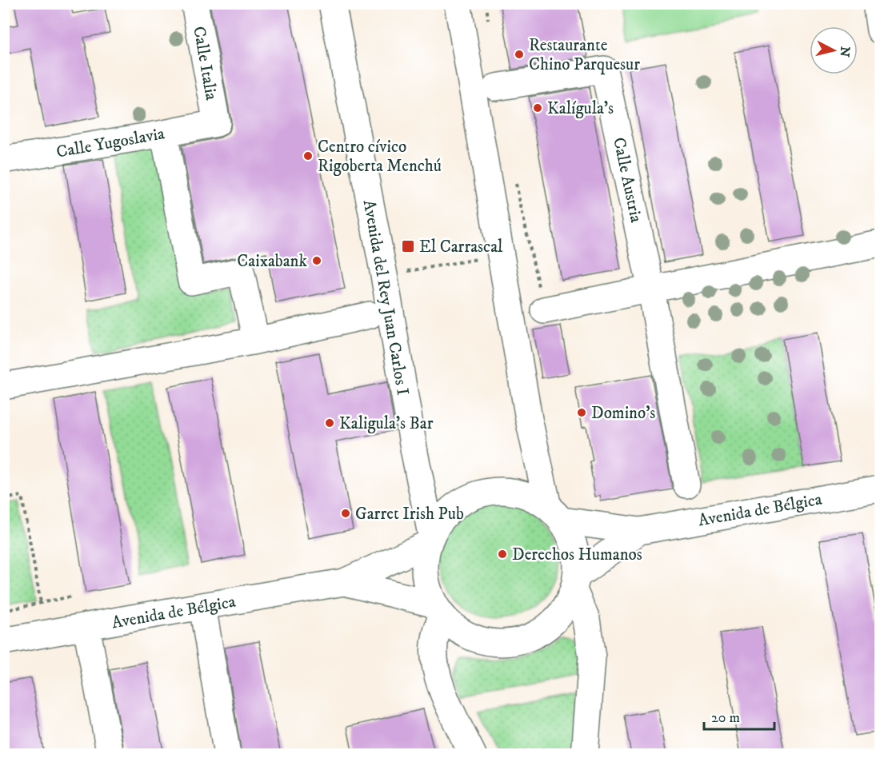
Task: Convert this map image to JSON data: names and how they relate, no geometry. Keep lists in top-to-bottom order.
{
  "streets": {
    "street": [
      "Calle Italia",
      "Calle Yugoslavia",
      "Calle Austria",
      "Avenida del Rey Juan Carlos I",
      "Avenida de Bélgica"
    ]
  },
  "crossings": [
    ["Calle Italia", "Calle Yugoslavia"]
  ],
  "places": {
    "other": [
      "Restaurante Chino Parquesur",
      "Kalígula's",
      "Centro cívico Rigoberta Menchú",
      "Caixabank",
      "Domino's",
      "Kaligula's Bar",
      "Garret Irish Pub",
      "Derechos Humanos"
    ],
    "transit": ["El Carrascal"]
  },
  "scale_bar": "20 m",
  "north": "right"
}
